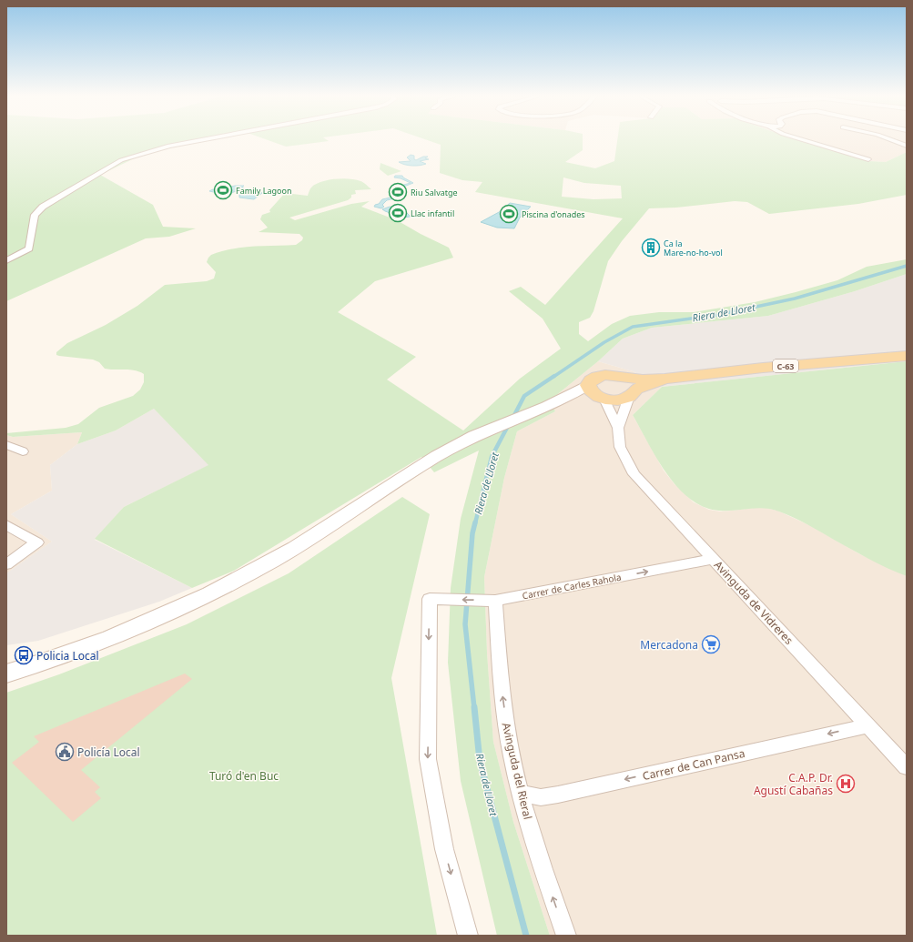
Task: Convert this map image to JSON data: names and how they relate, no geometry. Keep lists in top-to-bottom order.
{
  "streets": {
    "main road": ["C-63"],
    "street": [
      "Carrer de Carles Rahola",
      "Avinguda de Vidreres",
      "Carrer de Can Pansa",
      "Avinguda del Rieral"
    ]
  },
  "crossings": [
    ["C-63", "Avinguda de Vidreres"],
    ["Carrer de Carles Rahola", "Avinguda de Vidreres"],
    ["Carrer de Carles Rahola", "Avinguda del Rieral"],
    ["Avinguda de Vidreres", "Carrer de Can Pansa"],
    ["Carrer de Can Pansa", "Avinguda del Rieral"]
  ],
  "one_way": ["Carrer de Can Pansa", "Avinguda del Rieral"],
  "water": ["Riera de Lloret"],
  "parks": ["Turó d'en Buc"],
  "places": {
    "sports": [
      "Family Lagoon",
      "Riu Salvatge",
      "Llac infantil",
      "Piscina d'onades"
    ],
    "building": ["Ca la Mare-no-ho-vol"],
    "supermarket": ["Mercadona"],
    "bus stop": ["Policia Local"],
    "public building": ["Policía Local"],
    "hospital": ["C.A.P. Dr. Agustí Cabañas"]
  }
}
